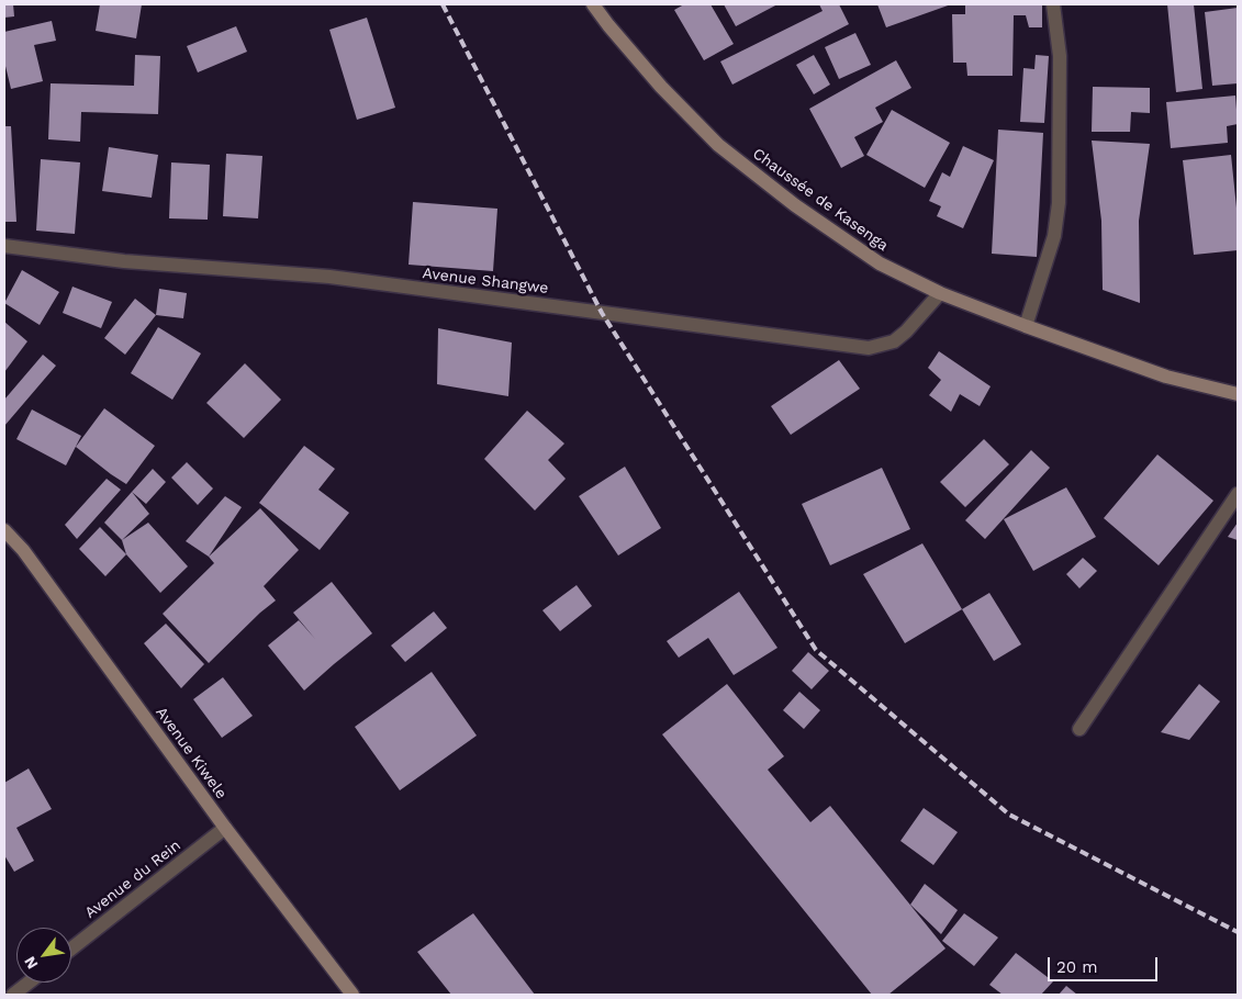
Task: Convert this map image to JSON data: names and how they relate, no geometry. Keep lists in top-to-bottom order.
{
  "streets": {
    "main road": ["Chaussée de Kasenga", "Avenue Kiwele"],
    "street": ["Avenue Shangwe", "Avenue du Rein"]
  },
  "crossings": [
    ["Chaussée de Kasenga", "Avenue Shangwe"],
    ["Avenue Kiwele", "Avenue du Rein"]
  ],
  "scale_bar": "20 m",
  "north": "bottom left"
}
